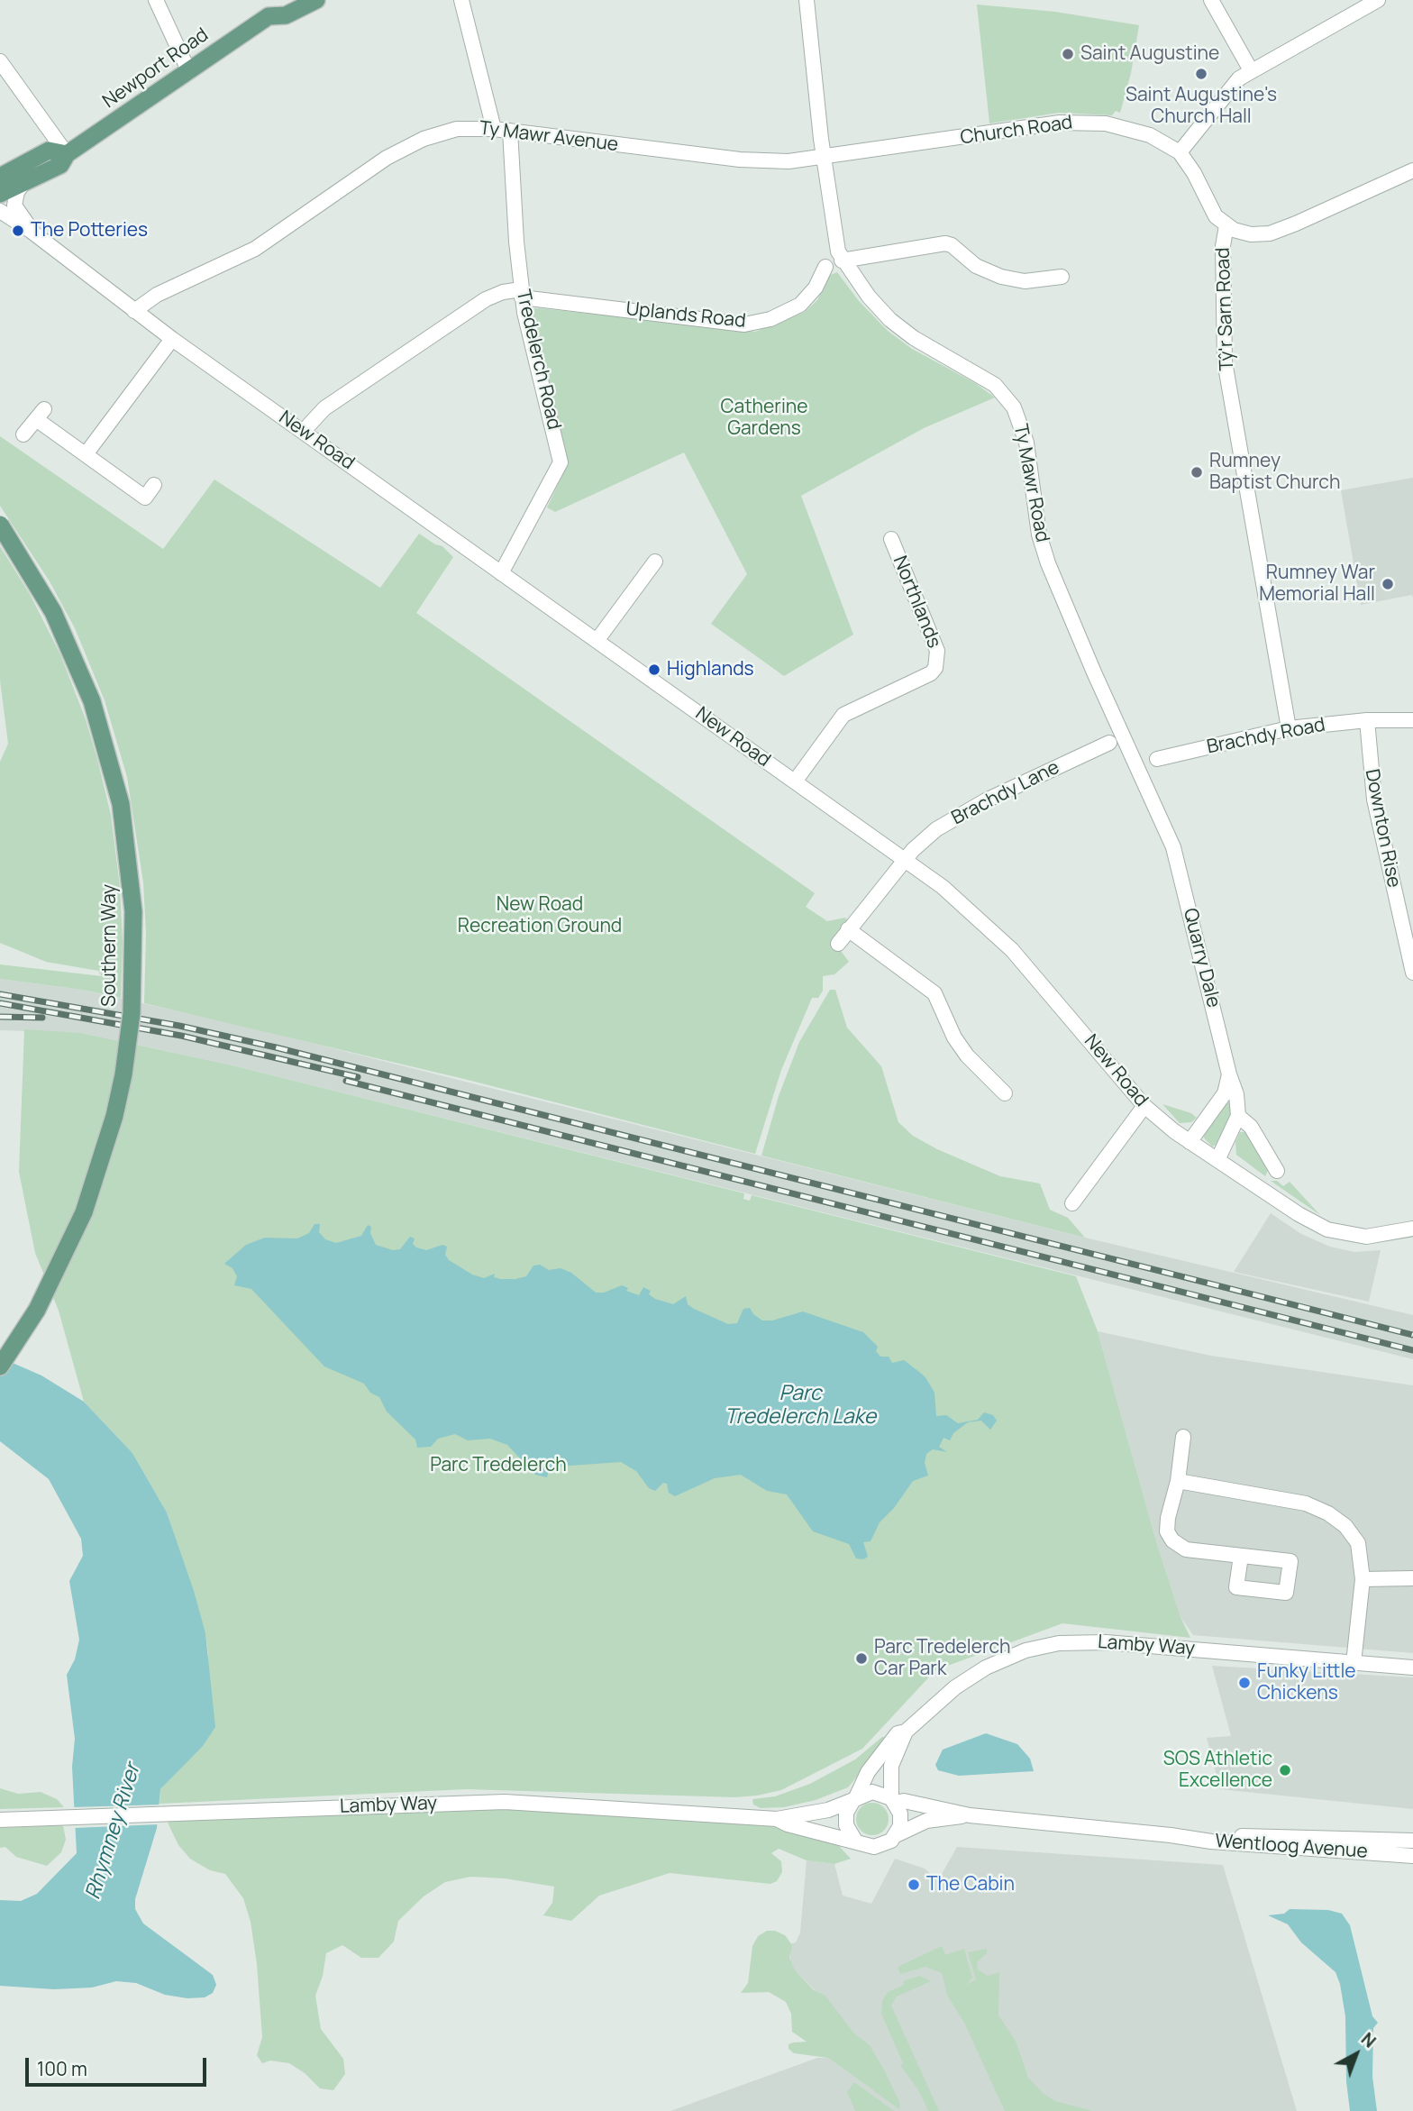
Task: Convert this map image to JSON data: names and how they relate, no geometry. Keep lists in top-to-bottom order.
{
  "streets": {
    "main road": ["Newport Road", "Southern Way"],
    "street": [
      "Church Road",
      "Ty Mawr Avenue",
      "Tŷ'r Sarn Road",
      "Uplands Road",
      "Tredelerch Road",
      "New Road",
      "Ty Mawr Road",
      "Northlands",
      "Brachdy Road",
      "Brachdy Lane",
      "Downton Rise",
      "Quarry Dale",
      "Lamby Way",
      "Wentloog Avenue"
    ]
  },
  "crossings": [
    ["Newport Road", "New Road"],
    ["Church Road", "Ty Mawr Avenue"],
    ["Church Road", "Tŷ'r Sarn Road"],
    ["Church Road", "Ty Mawr Road"],
    ["Ty Mawr Avenue", "Tredelerch Road"],
    ["Ty Mawr Avenue", "New Road"],
    ["Ty Mawr Avenue", "Ty Mawr Road"],
    ["Tŷ'r Sarn Road", "Brachdy Road"],
    ["Uplands Road", "Tredelerch Road"],
    ["Uplands Road", "New Road"],
    ["Tredelerch Road", "New Road"],
    ["New Road", "Northlands"],
    ["New Road", "Brachdy Lane"],
    ["Ty Mawr Road", "Quarry Dale"],
    ["Brachdy Road", "Downton Rise"],
    ["Lamby Way", "Wentloog Avenue"]
  ],
  "water": ["Parc Tredelerch Lake", "Rhymney River"],
  "parks": ["Catherine Gardens", "New Road Recreation Ground", "Parc Tredelerch"],
  "places": [
    "Saint Augustine",
    "Saint Augustine's Church Hall",
    "The Potteries",
    "Rumney Baptist Church",
    "Rumney War Memorial Hall",
    "Highlands",
    "Parc Tredelerch Car Park",
    "Funky Little Chickens",
    "SOS Athletic Excellence",
    "The Cabin"
  ],
  "scale_bar": "100 m",
  "north": "top right"
}
